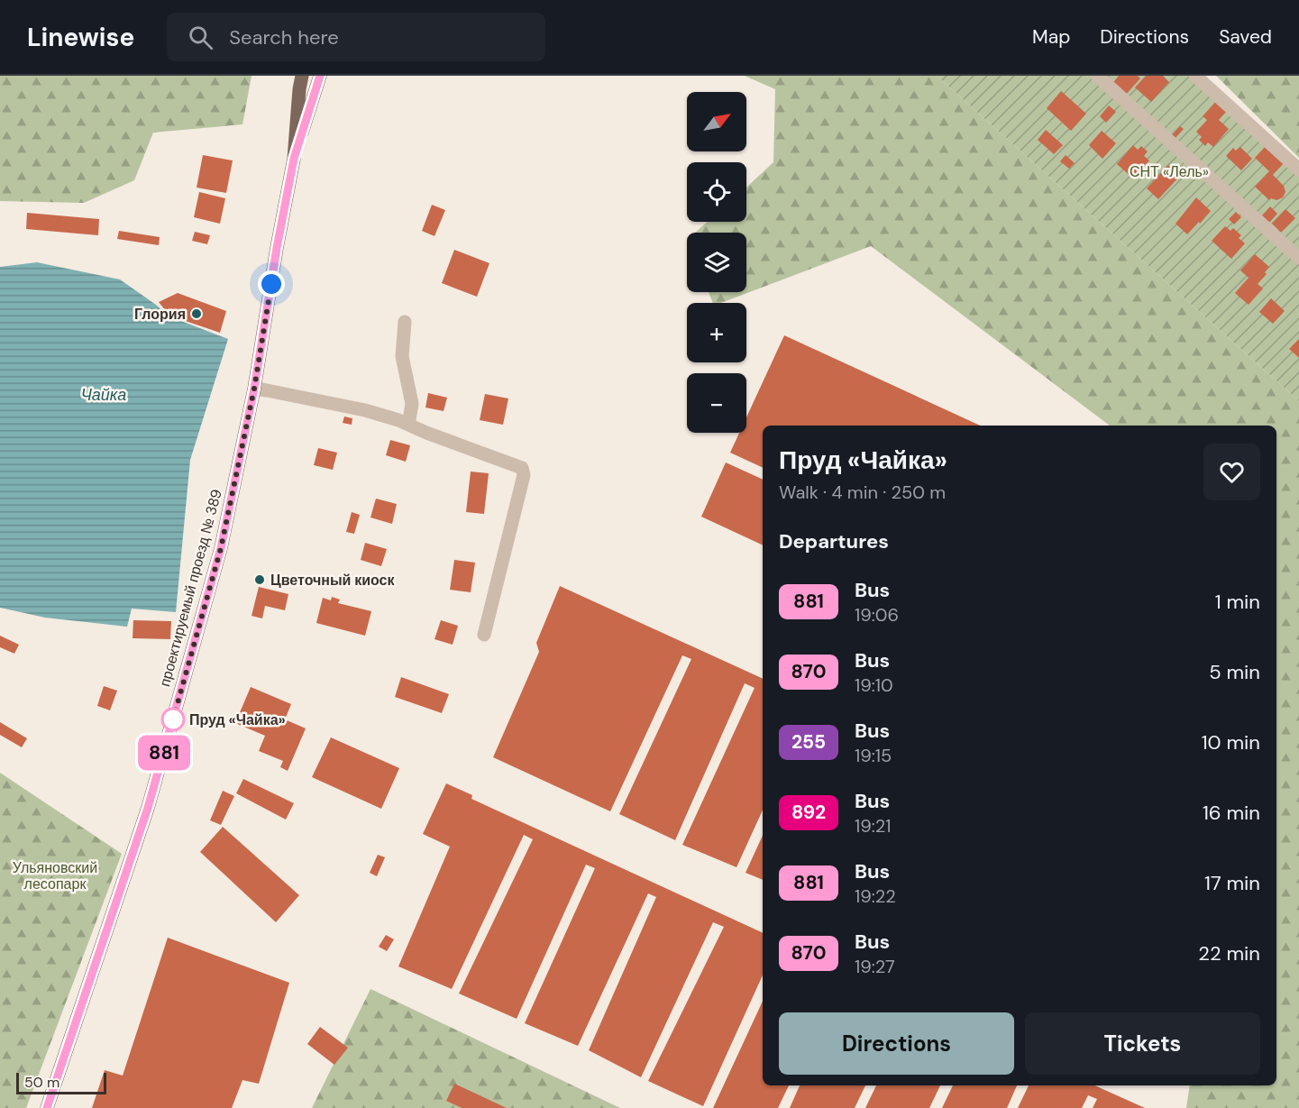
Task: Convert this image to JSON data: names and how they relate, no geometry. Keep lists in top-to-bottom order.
{
  "streets": {
    "main road": ["проектируемый проезд № 389"]
  },
  "water": ["Чайка"],
  "parks": ["СНТ «Лель»", "Ульяновский лесопарк"],
  "places": ["Глория", "Цветочный киоск", "Пруд «Чайка»"],
  "lines": ["bus line 881"],
  "scale_bar": "50 m",
  "north": "top right",
  "page": {
    "header": "Linewise",
    "search": "Search here",
    "nav": ["Map", "Directions", "Saved"],
    "on_map": "881",
    "map_buttons": ["+", "−"],
    "heading": [
      ["Пруд «Чайка»", "Walk · 4 min · 250 m"],
      "Departures"
    ],
    "list": [
      {
        "mark": "881",
        "name": "Bus",
        "note": "19:06",
        "value": "1 min"
      },
      {
        "mark": "870",
        "name": "Bus",
        "note": "19:10",
        "value": "5 min"
      },
      {
        "mark": "255",
        "name": "Bus",
        "note": "19:15",
        "value": "10 min"
      },
      {
        "mark": "892",
        "name": "Bus",
        "note": "19:21",
        "value": "16 min"
      },
      {
        "mark": "881",
        "name": "Bus",
        "note": "19:22",
        "value": "17 min"
      },
      {
        "mark": "870",
        "name": "Bus",
        "note": "19:27",
        "value": "22 min"
      }
    ],
    "buttons": ["Directions", "Tickets"],
    "scale": "50 m"
  }
}
